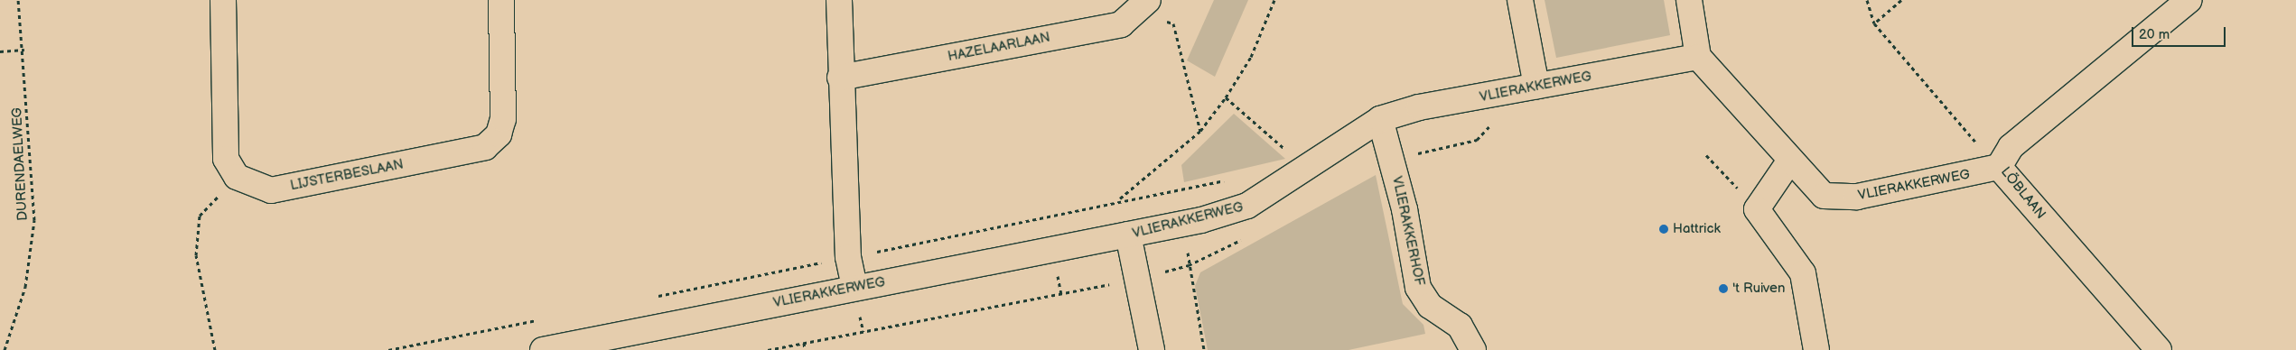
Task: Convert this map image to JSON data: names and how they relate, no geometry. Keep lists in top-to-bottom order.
{
  "streets": {
    "street": [
      "HAZELAARLAAN",
      "VLIERAKKERWEG",
      "LIJSTERBESLAAN",
      "LÖBLAAN",
      "VLIERAKKERHOF"
    ],
    "path": ["DURENDAELWEG"]
  },
  "crossings": [
    ["VLIERAKKERWEG", "LÖBLAAN"],
    ["VLIERAKKERWEG", "VLIERAKKERHOF"]
  ],
  "places": ["Hattrick", "'t Ruiven"],
  "scale_bar": "20 m"
}
